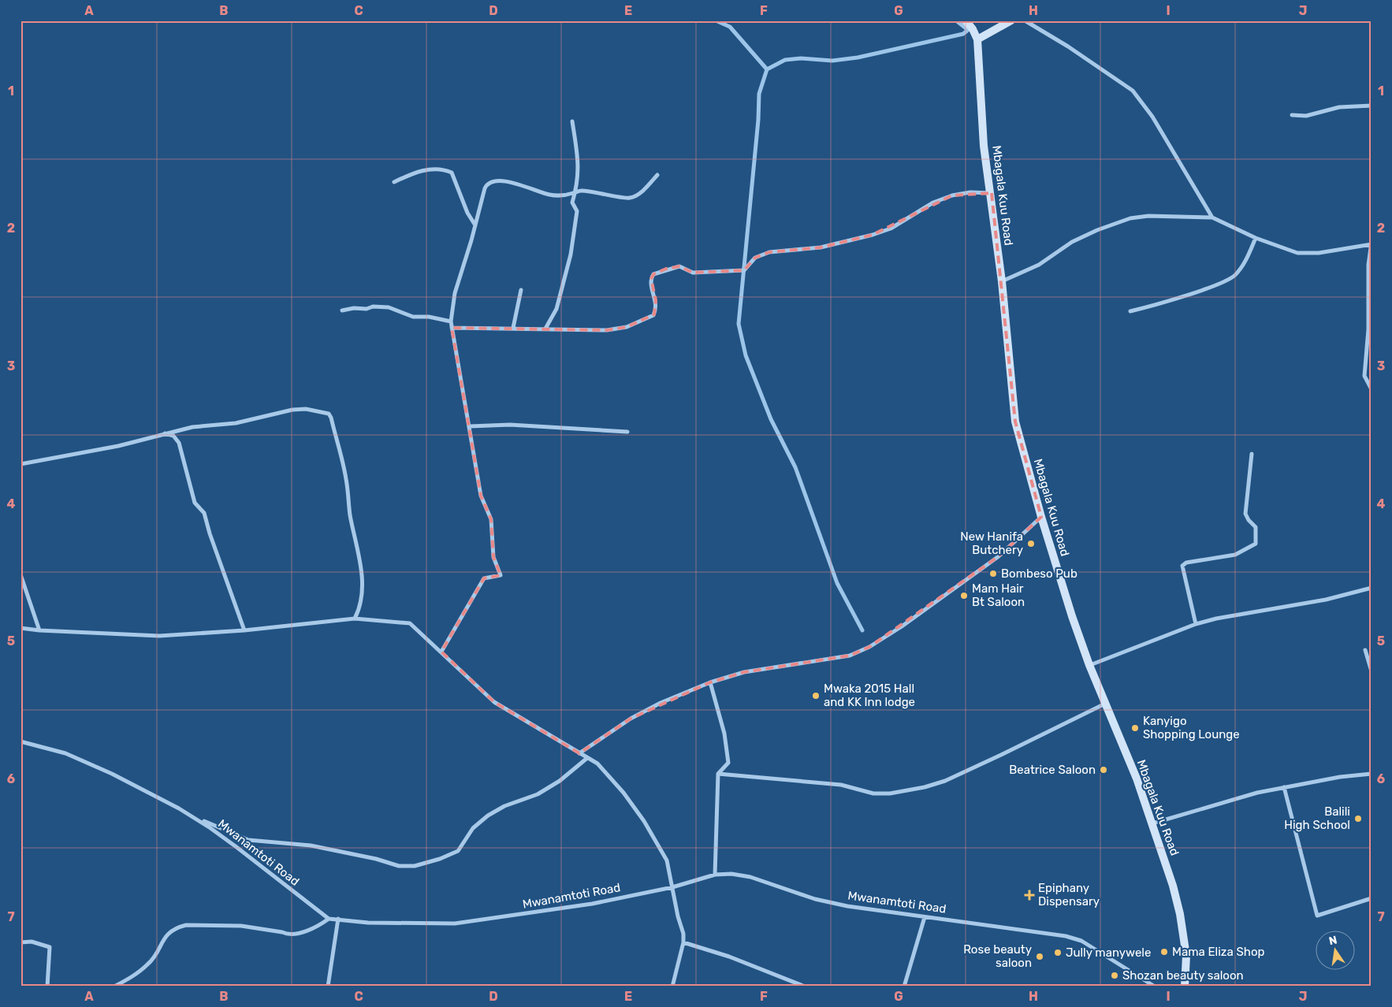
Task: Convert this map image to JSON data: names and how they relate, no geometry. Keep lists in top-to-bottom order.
{
  "streets": {
    "street": ["Mbagala Kuu Road", "Mwanamtoti Road"]
  },
  "places": {
    "other": [
      "New Hanifa Butchery",
      "Bombeso Pub",
      "Mam Hair Bt Saloon",
      "Mwaka 2015 Hall and KK Inn lodge",
      "Kanyigo Shopping Lounge",
      "Beatrice Saloon",
      "Balili High School",
      "Mama Eliza Shop",
      "Jully manywele",
      "Rose beauty saloon",
      "Shozan beauty saloon"
    ],
    "health": ["Epiphany Dispensary"]
  },
  "north": "top",
  "grid": {
    "columns": [
      "A",
      "B",
      "C",
      "D",
      "E",
      "F",
      "G",
      "H",
      "I",
      "J"
    ],
    "rows": [
      "1",
      "2",
      "3",
      "4",
      "5",
      "6",
      "7"
    ]
  }
}
